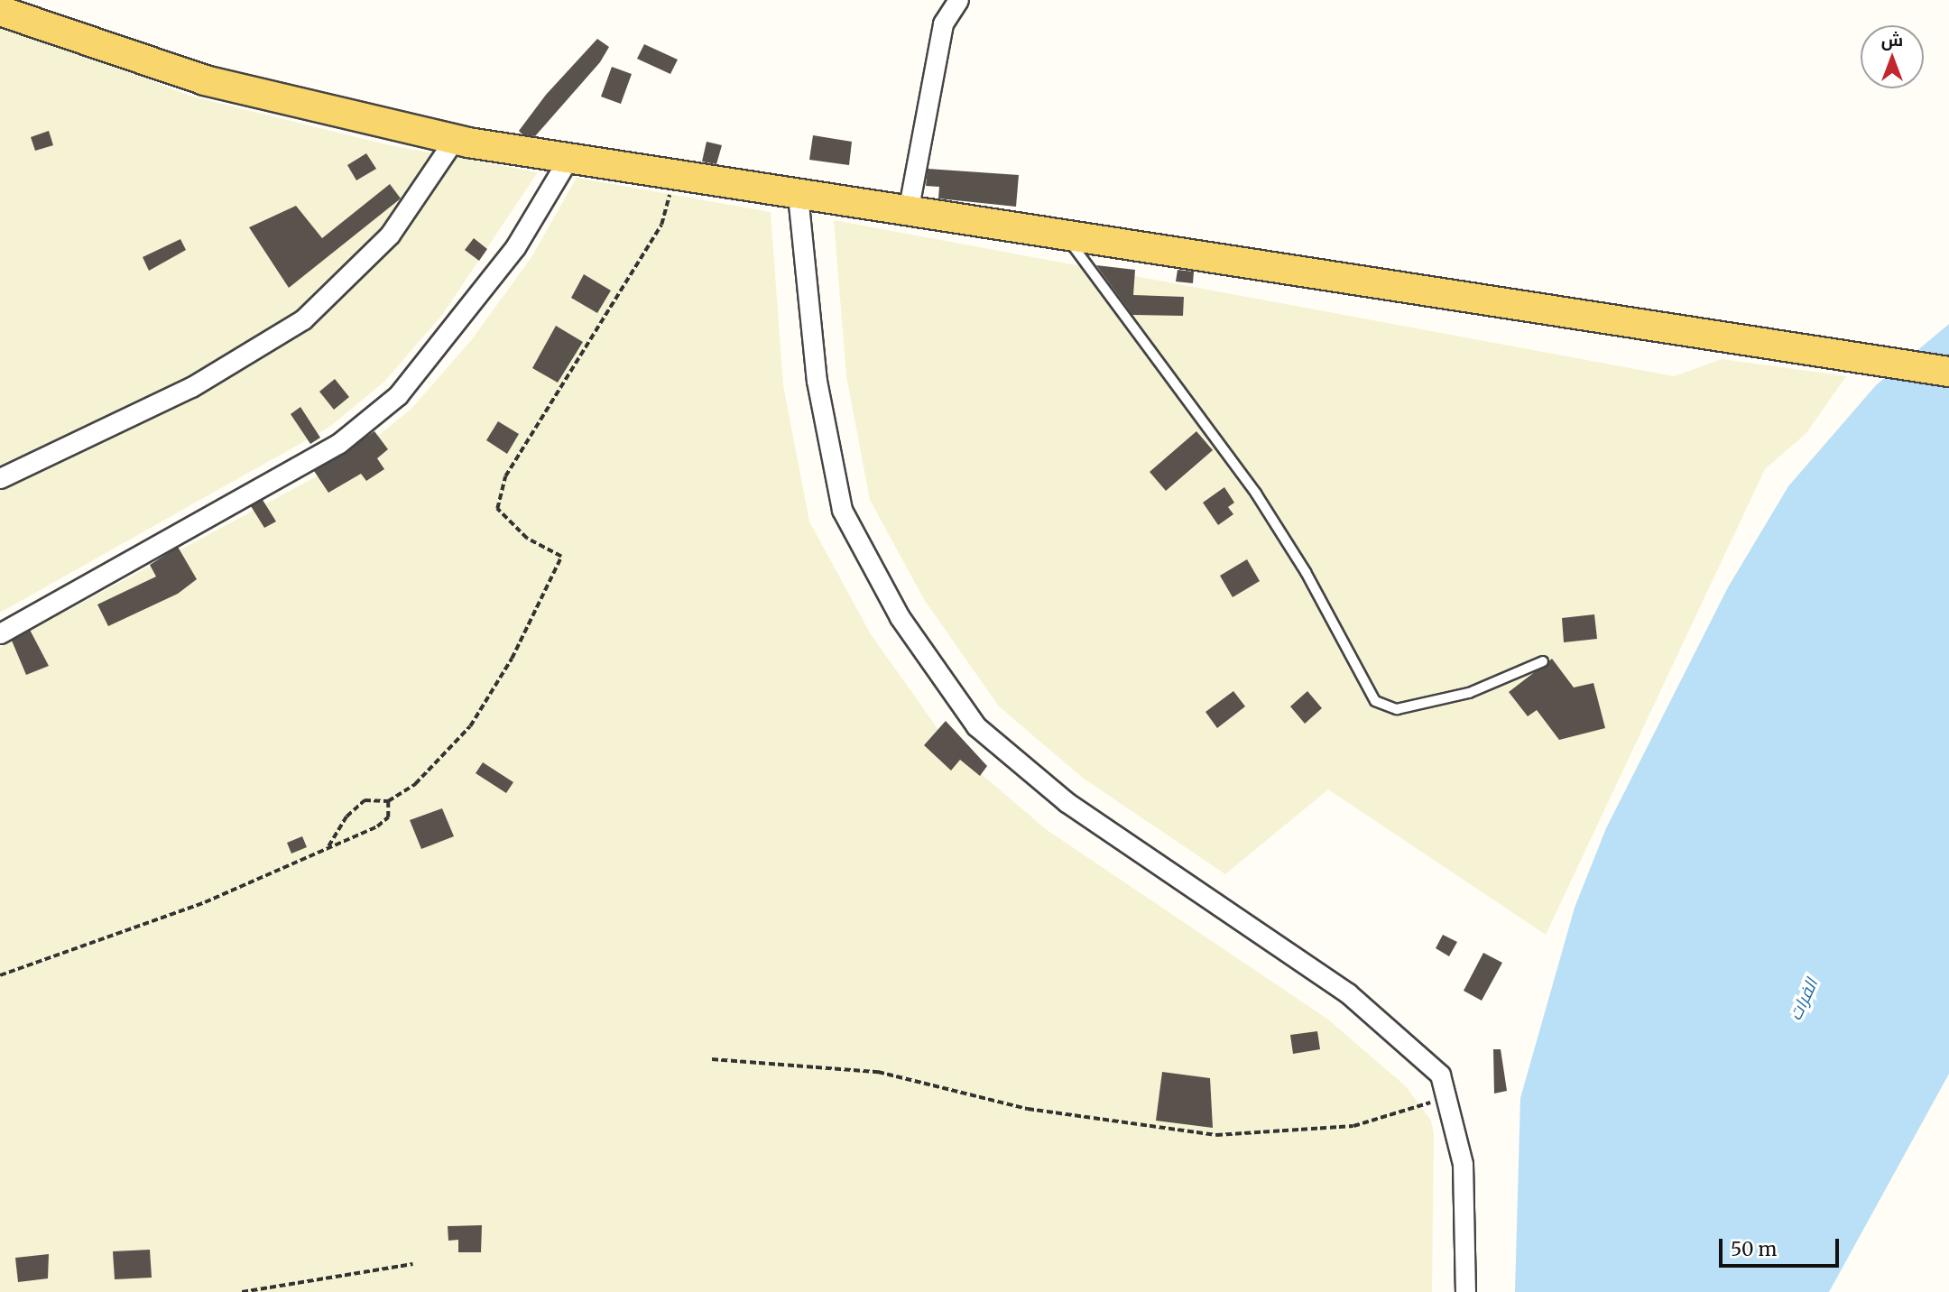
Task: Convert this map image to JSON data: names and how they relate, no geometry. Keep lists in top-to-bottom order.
{
  "water": ["الفرات"],
  "scale_bar": "50 m",
  "north": "top"
}
